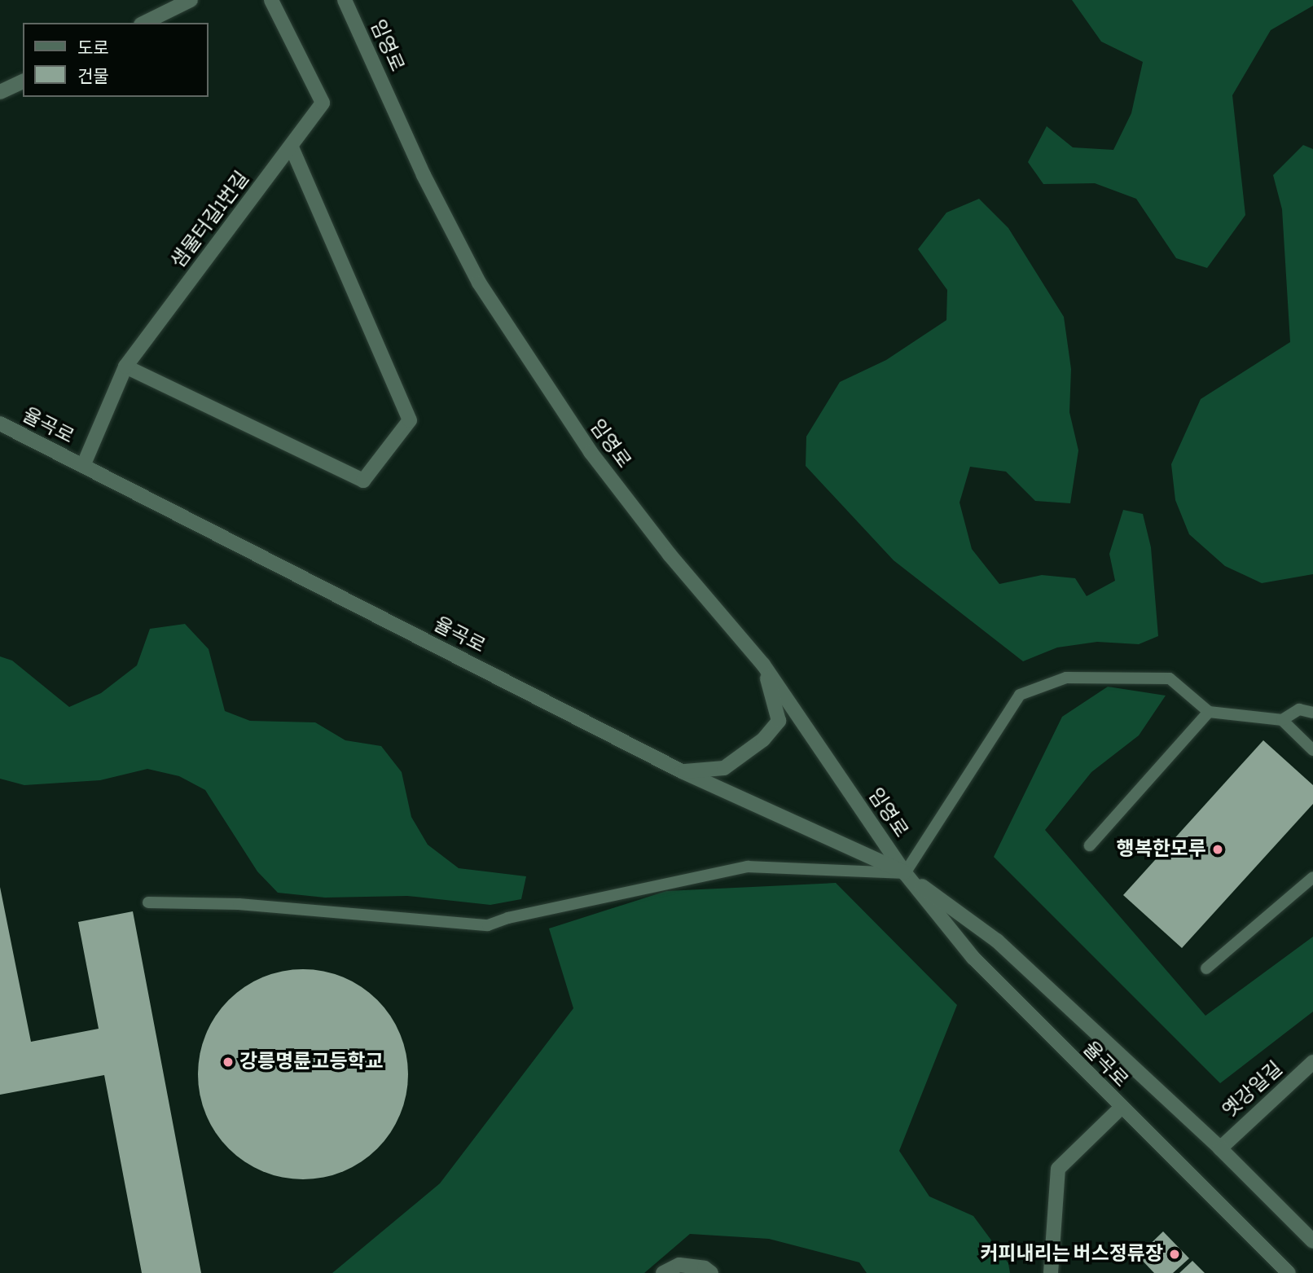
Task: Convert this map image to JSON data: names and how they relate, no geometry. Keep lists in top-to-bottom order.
{
  "streets": {
    "street": [
      "임영로",
      "샘물터길1번길",
      "율곡로",
      "옛강일길"
    ]
  },
  "crossings": [
    ["임영로", "율곡로"],
    ["샘물터길1번길", "율곡로"],
    ["율곡로", "옛강일길"]
  ],
  "places": ["행복한모루", "강릉명륜고등학교", "커피내리는 버스정류장"],
  "legend": ["도로", "건물"]
}
